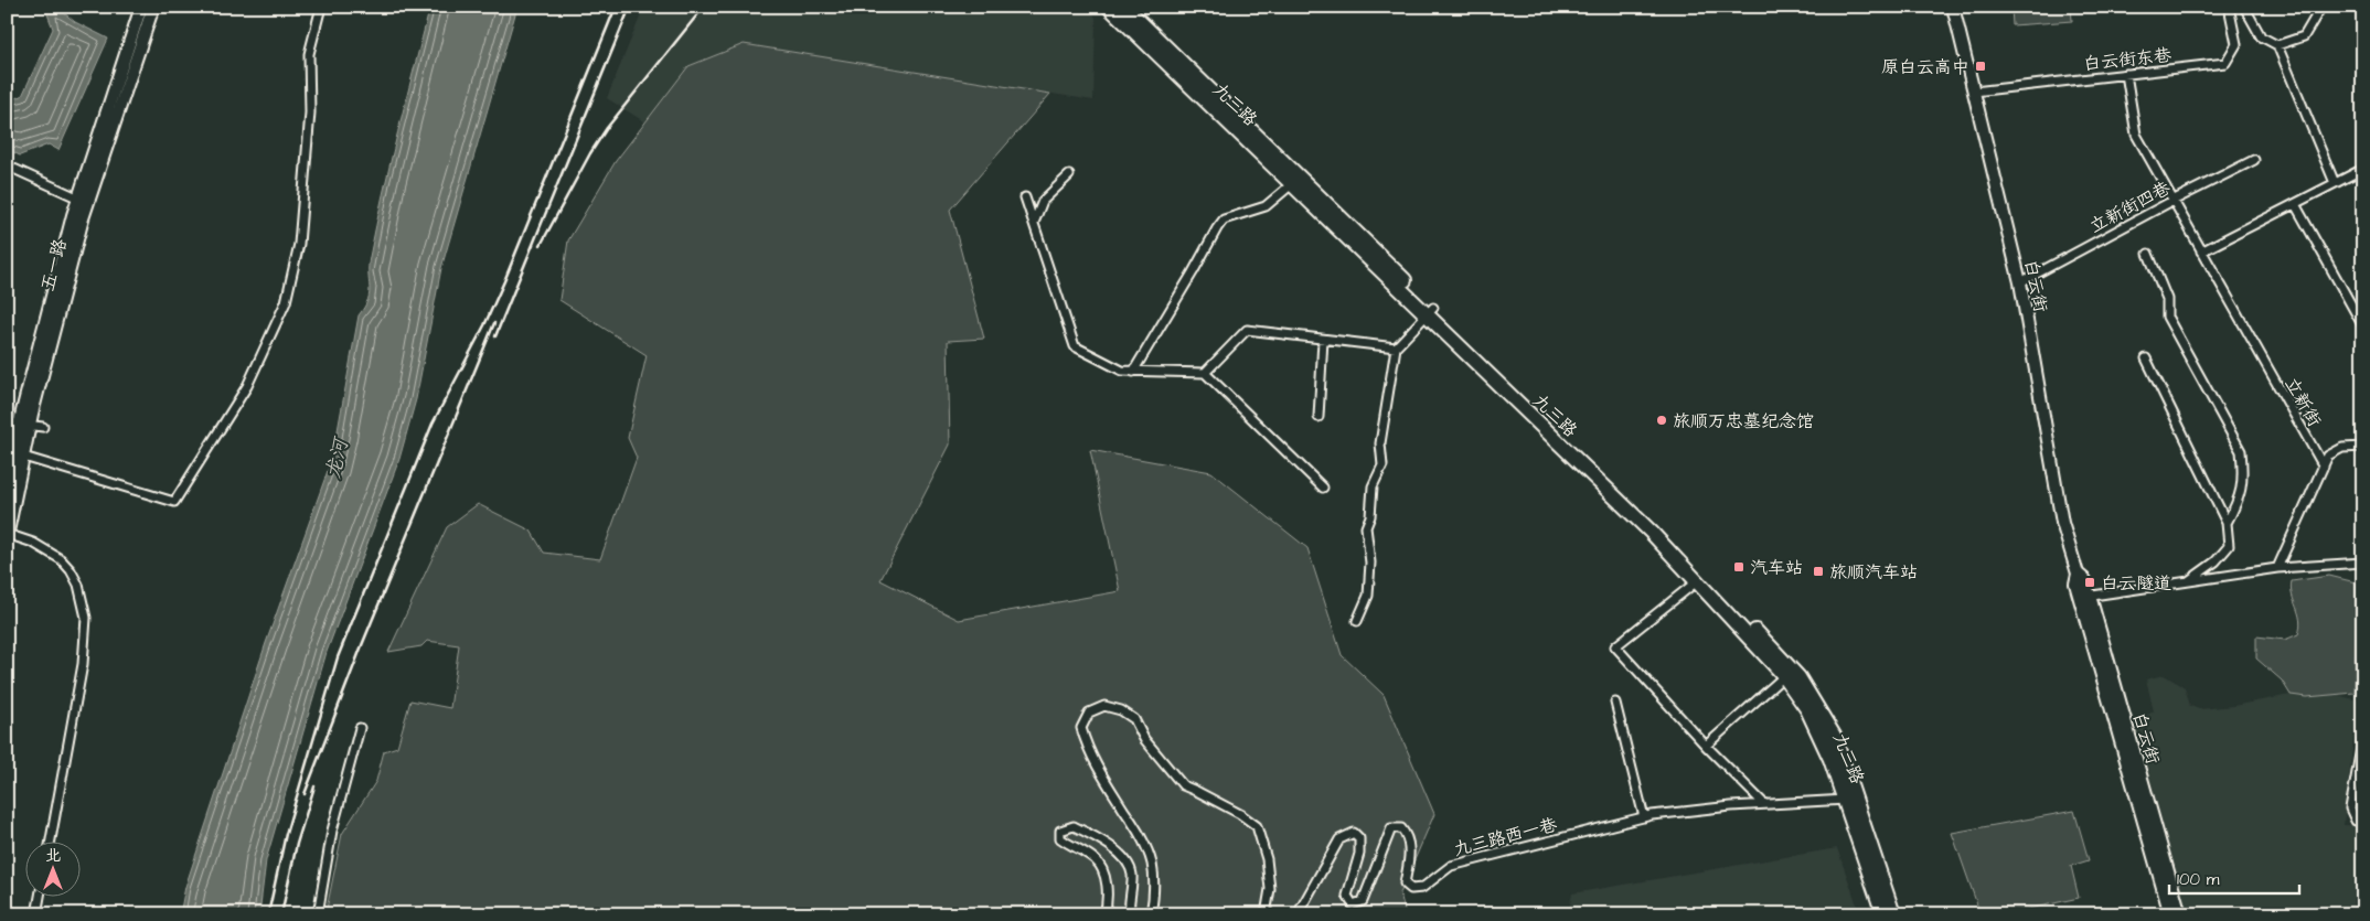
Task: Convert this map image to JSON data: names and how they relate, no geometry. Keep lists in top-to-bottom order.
{
  "streets": {
    "highway": ["九三路"],
    "main road": ["五一路", "白云街"],
    "street": [
      "白云街东巷",
      "立新街四巷",
      "立新街",
      "九三路西一巷"
    ]
  },
  "crossings": [
    ["白云街东巷", "白云街"],
    ["白云街东巷", "立新街"],
    ["九三路", "九三路西一巷"],
    ["立新街四巷", "白云街"],
    ["立新街四巷", "立新街"]
  ],
  "water": ["龙河"],
  "places": {
    "transit": [
      "原白云高中",
      "汽车站",
      "旅顺汽车站",
      "白云隧道"
    ],
    "other": ["旅顺万忠墓纪念馆"]
  },
  "scale_bar": "100 m",
  "north": "top"
}
